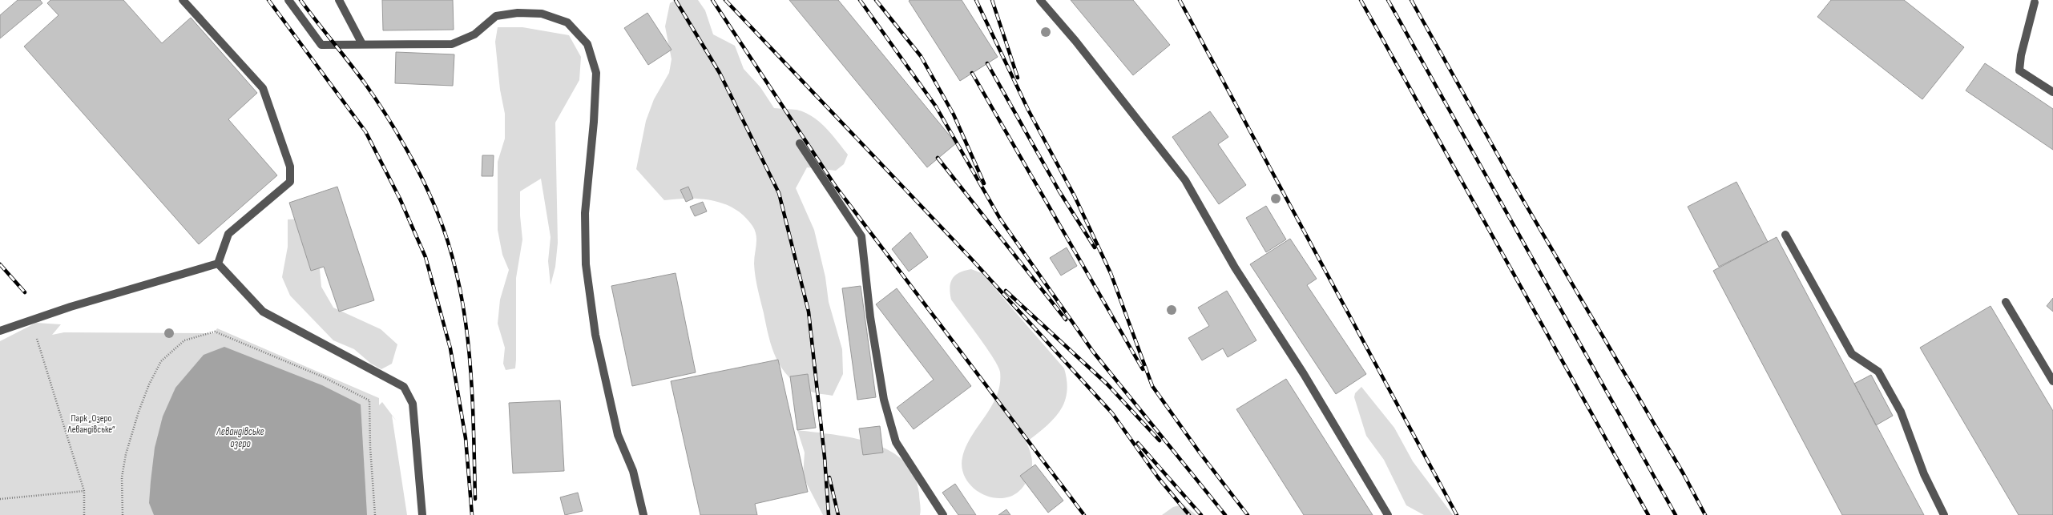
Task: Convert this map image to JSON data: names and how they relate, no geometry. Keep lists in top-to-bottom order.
{
  "water": ["Левандівське озеро"],
  "parks": ["Парк „Озеро Левандівське“"]
}
